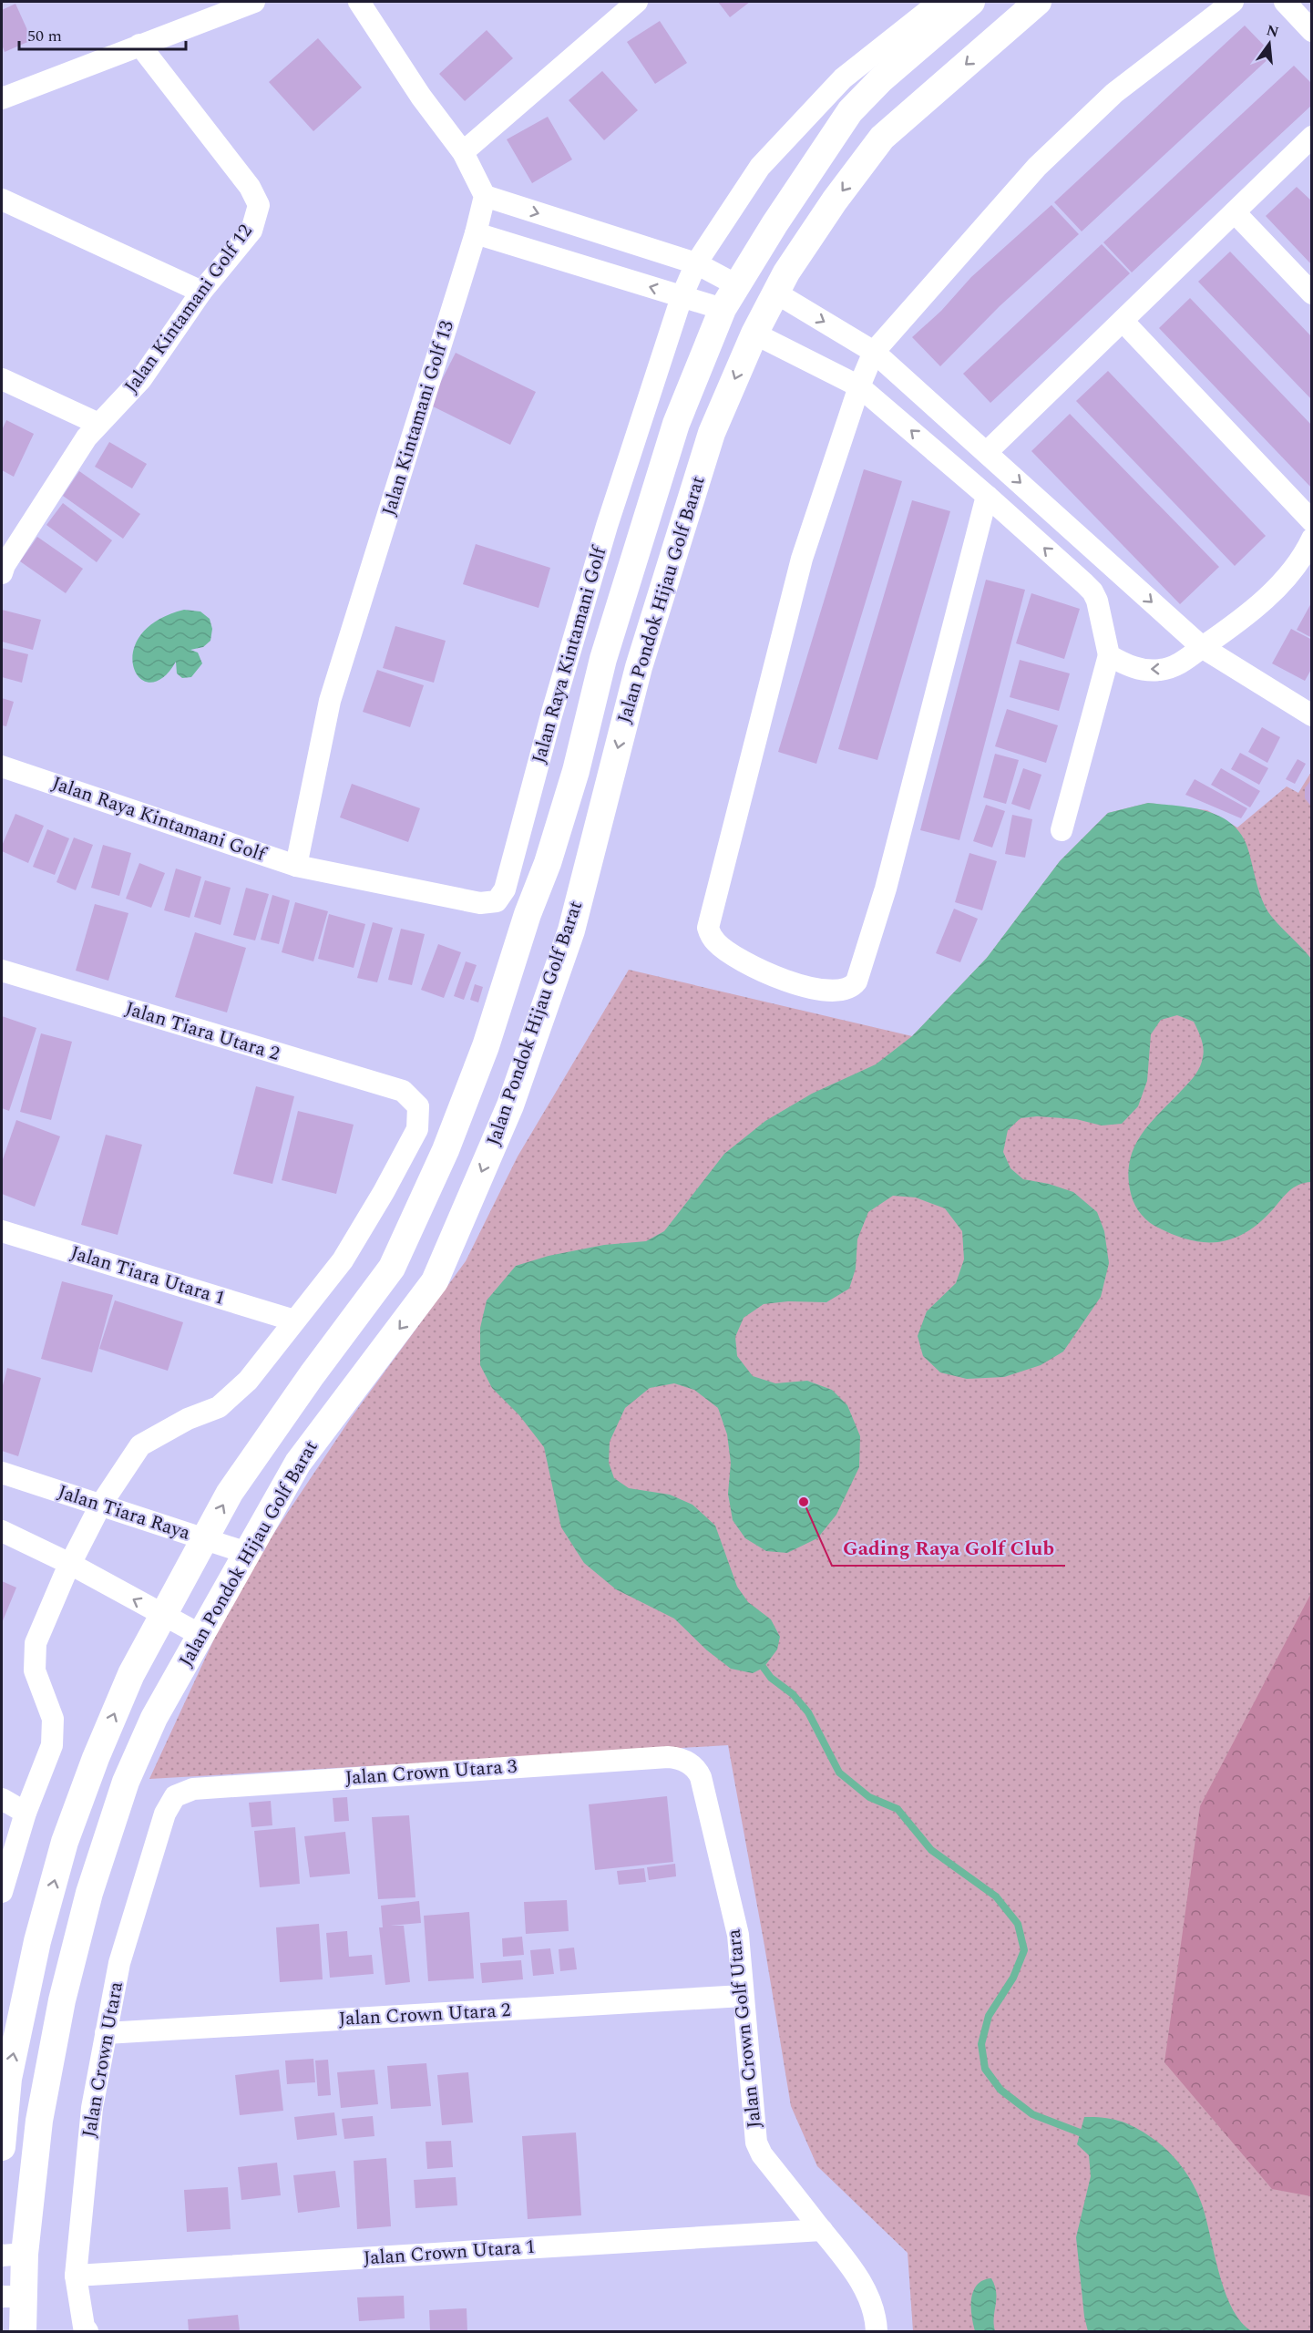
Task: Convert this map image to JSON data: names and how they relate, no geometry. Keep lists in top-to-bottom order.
{
  "streets": {
    "street": [
      "Jalan Kintamani Golf 12",
      "Jalan Kintamani Golf 13",
      "Jalan Pondok Hijau Golf Barat",
      "Jalan Raya Kintamani Golf",
      "Jalan Tiara Utara 2",
      "Jalan Tiara Utara 1",
      "Jalan Tiara Raya",
      "Jalan Crown Utara 3",
      "Jalan Crown Utara 2",
      "Jalan Crown Golf Utara",
      "Jalan Crown Utara",
      "Jalan Crown Utara 1"
    ]
  },
  "crossings": [
    ["Jalan Kintamani Golf 13", "Jalan Raya Kintamani Golf"],
    ["Jalan Pondok Hijau Golf Barat", "Jalan Tiara Raya"],
    ["Jalan Tiara Utara 2", "Jalan Tiara Utara 1"],
    ["Jalan Crown Utara 3", "Jalan Crown Golf Utara"],
    ["Jalan Crown Utara 3", "Jalan Crown Utara"],
    ["Jalan Crown Utara 2", "Jalan Crown Golf Utara"],
    ["Jalan Crown Utara 2", "Jalan Crown Utara"],
    ["Jalan Crown Golf Utara", "Jalan Crown Utara 1"],
    ["Jalan Crown Utara", "Jalan Crown Utara 1"]
  ],
  "places": ["Gading Raya Golf Club"],
  "scale_bar": "50 m",
  "north": "top"
}
